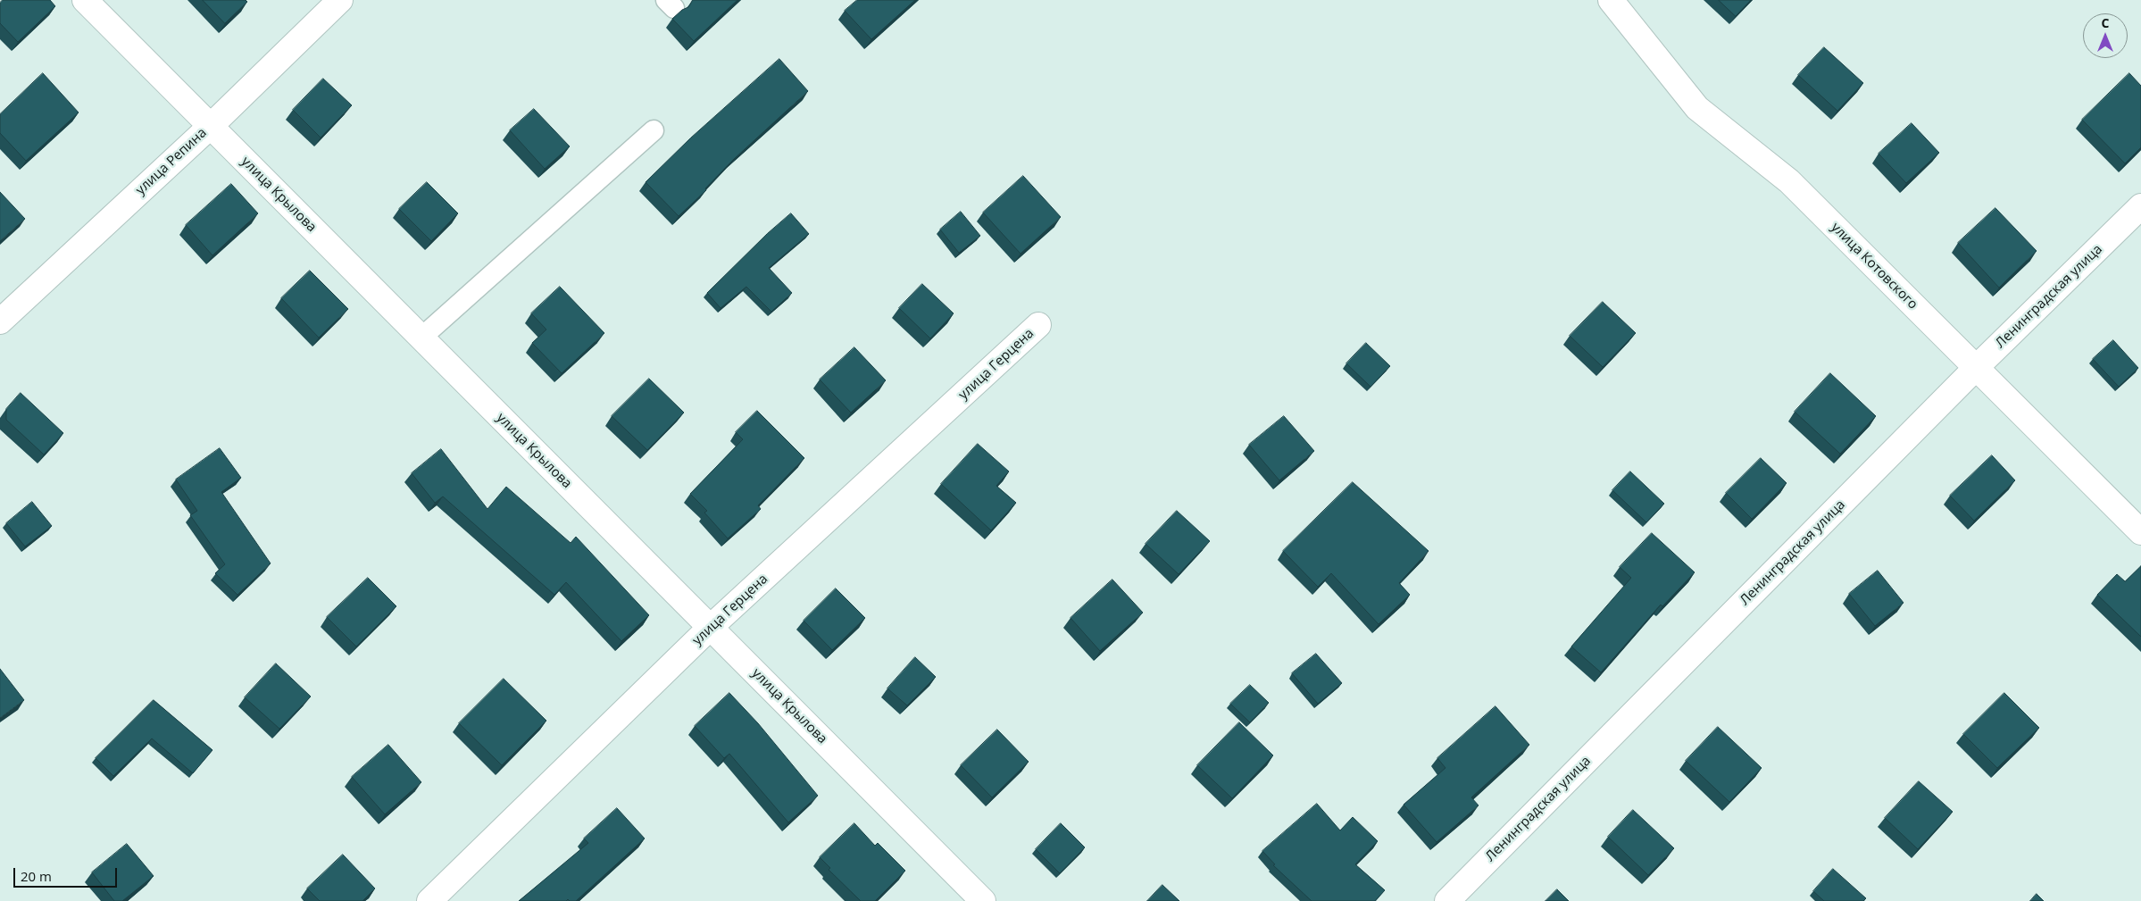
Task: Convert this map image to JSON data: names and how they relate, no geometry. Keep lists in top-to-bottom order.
{
  "streets": {
    "street": [
      "улица Репина",
      "улица Крылова",
      "улица Котовского",
      "Ленинградская улица",
      "улица Герцена"
    ]
  },
  "crossings": [
    ["улица Репина", "улица Крылова"],
    ["улица Крылова", "улица Герцена"],
    ["улица Котовского", "Ленинградская улица"]
  ],
  "scale_bar": "20 m",
  "north": "top"
}
